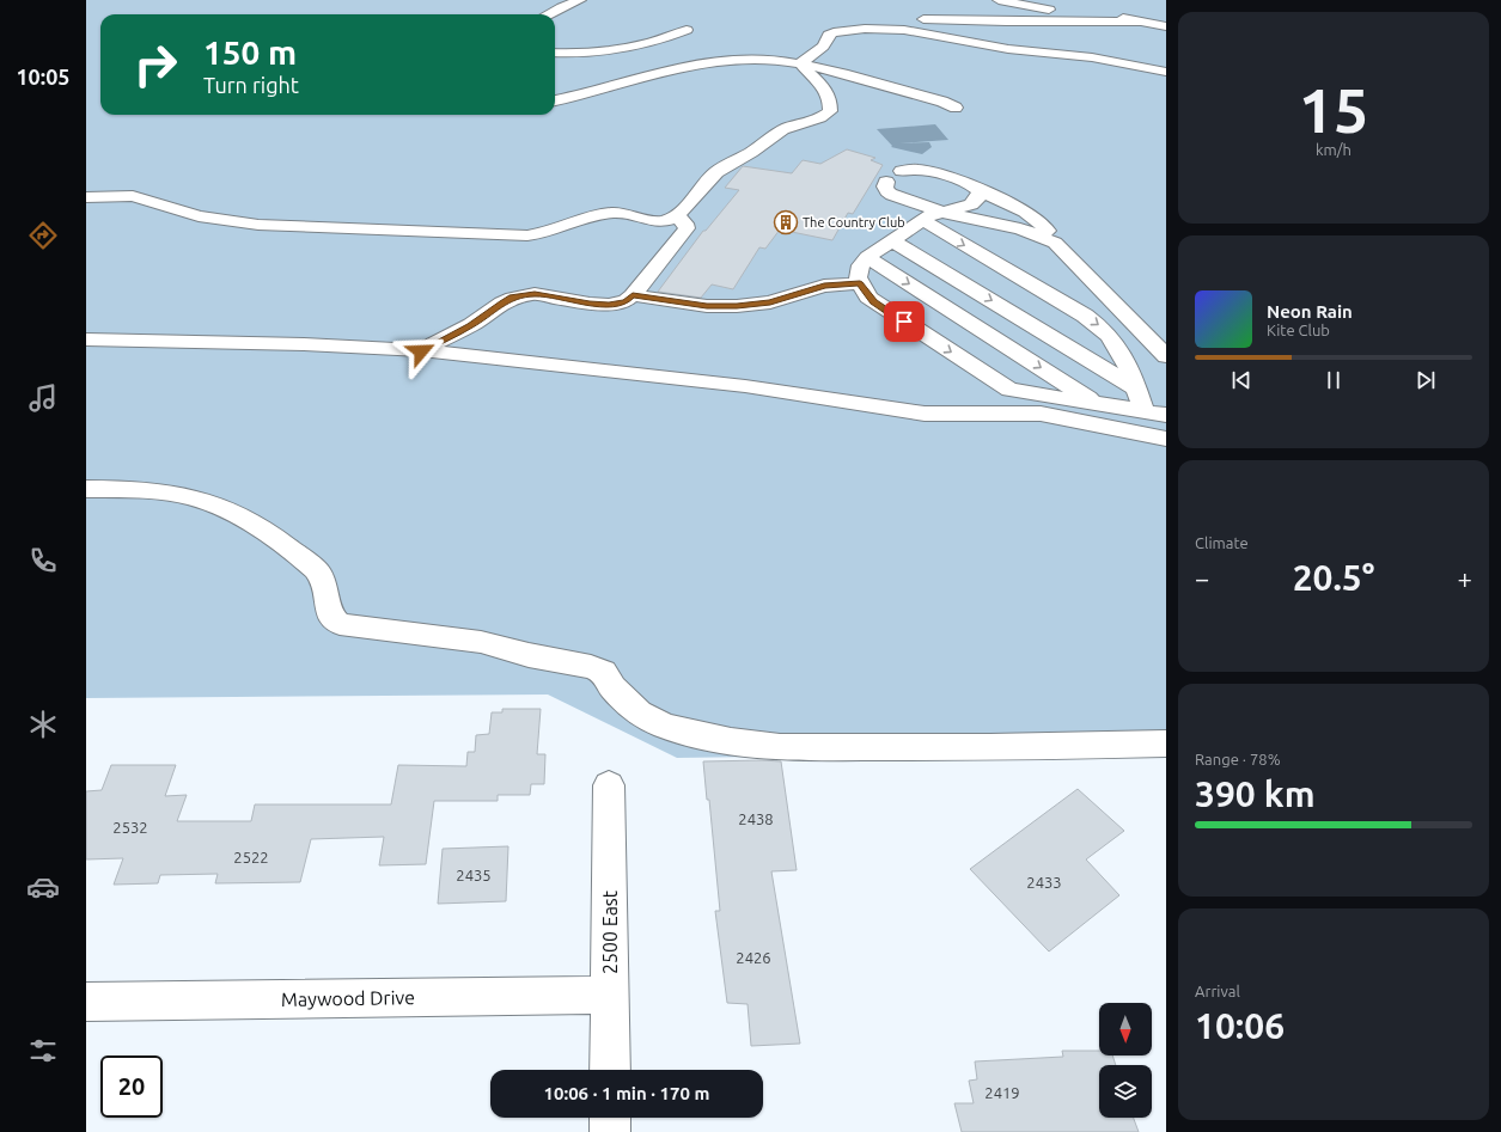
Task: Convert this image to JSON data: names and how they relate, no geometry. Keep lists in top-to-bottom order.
{
  "streets": {
    "street": ["2500 East", "Maywood Drive"]
  },
  "crossings": [
    ["2500 East", "Maywood Drive"]
  ],
  "places": {
    "building": ["The Country Club"]
  },
  "house_numbers": [
    "2438",
    "2532",
    "2522",
    "2435",
    "2433",
    "2426",
    "2419"
  ],
  "north": "bottom",
  "page": {
    "tabs": "10:05",
    "tile": [
      ["15", "km/h"],
      "Climate",
      ["Range · 78%", "390 km"],
      ["Arrival", "10:06"]
    ],
    "turn": ["150 m", "Turn right"],
    "song": ["Neon Rain", "Kite Club"],
    "heat": ["−", "20.5°", "+"],
    "limit": "20",
    "trip": "10:06 · 1 min · 170 m"
  }
}
